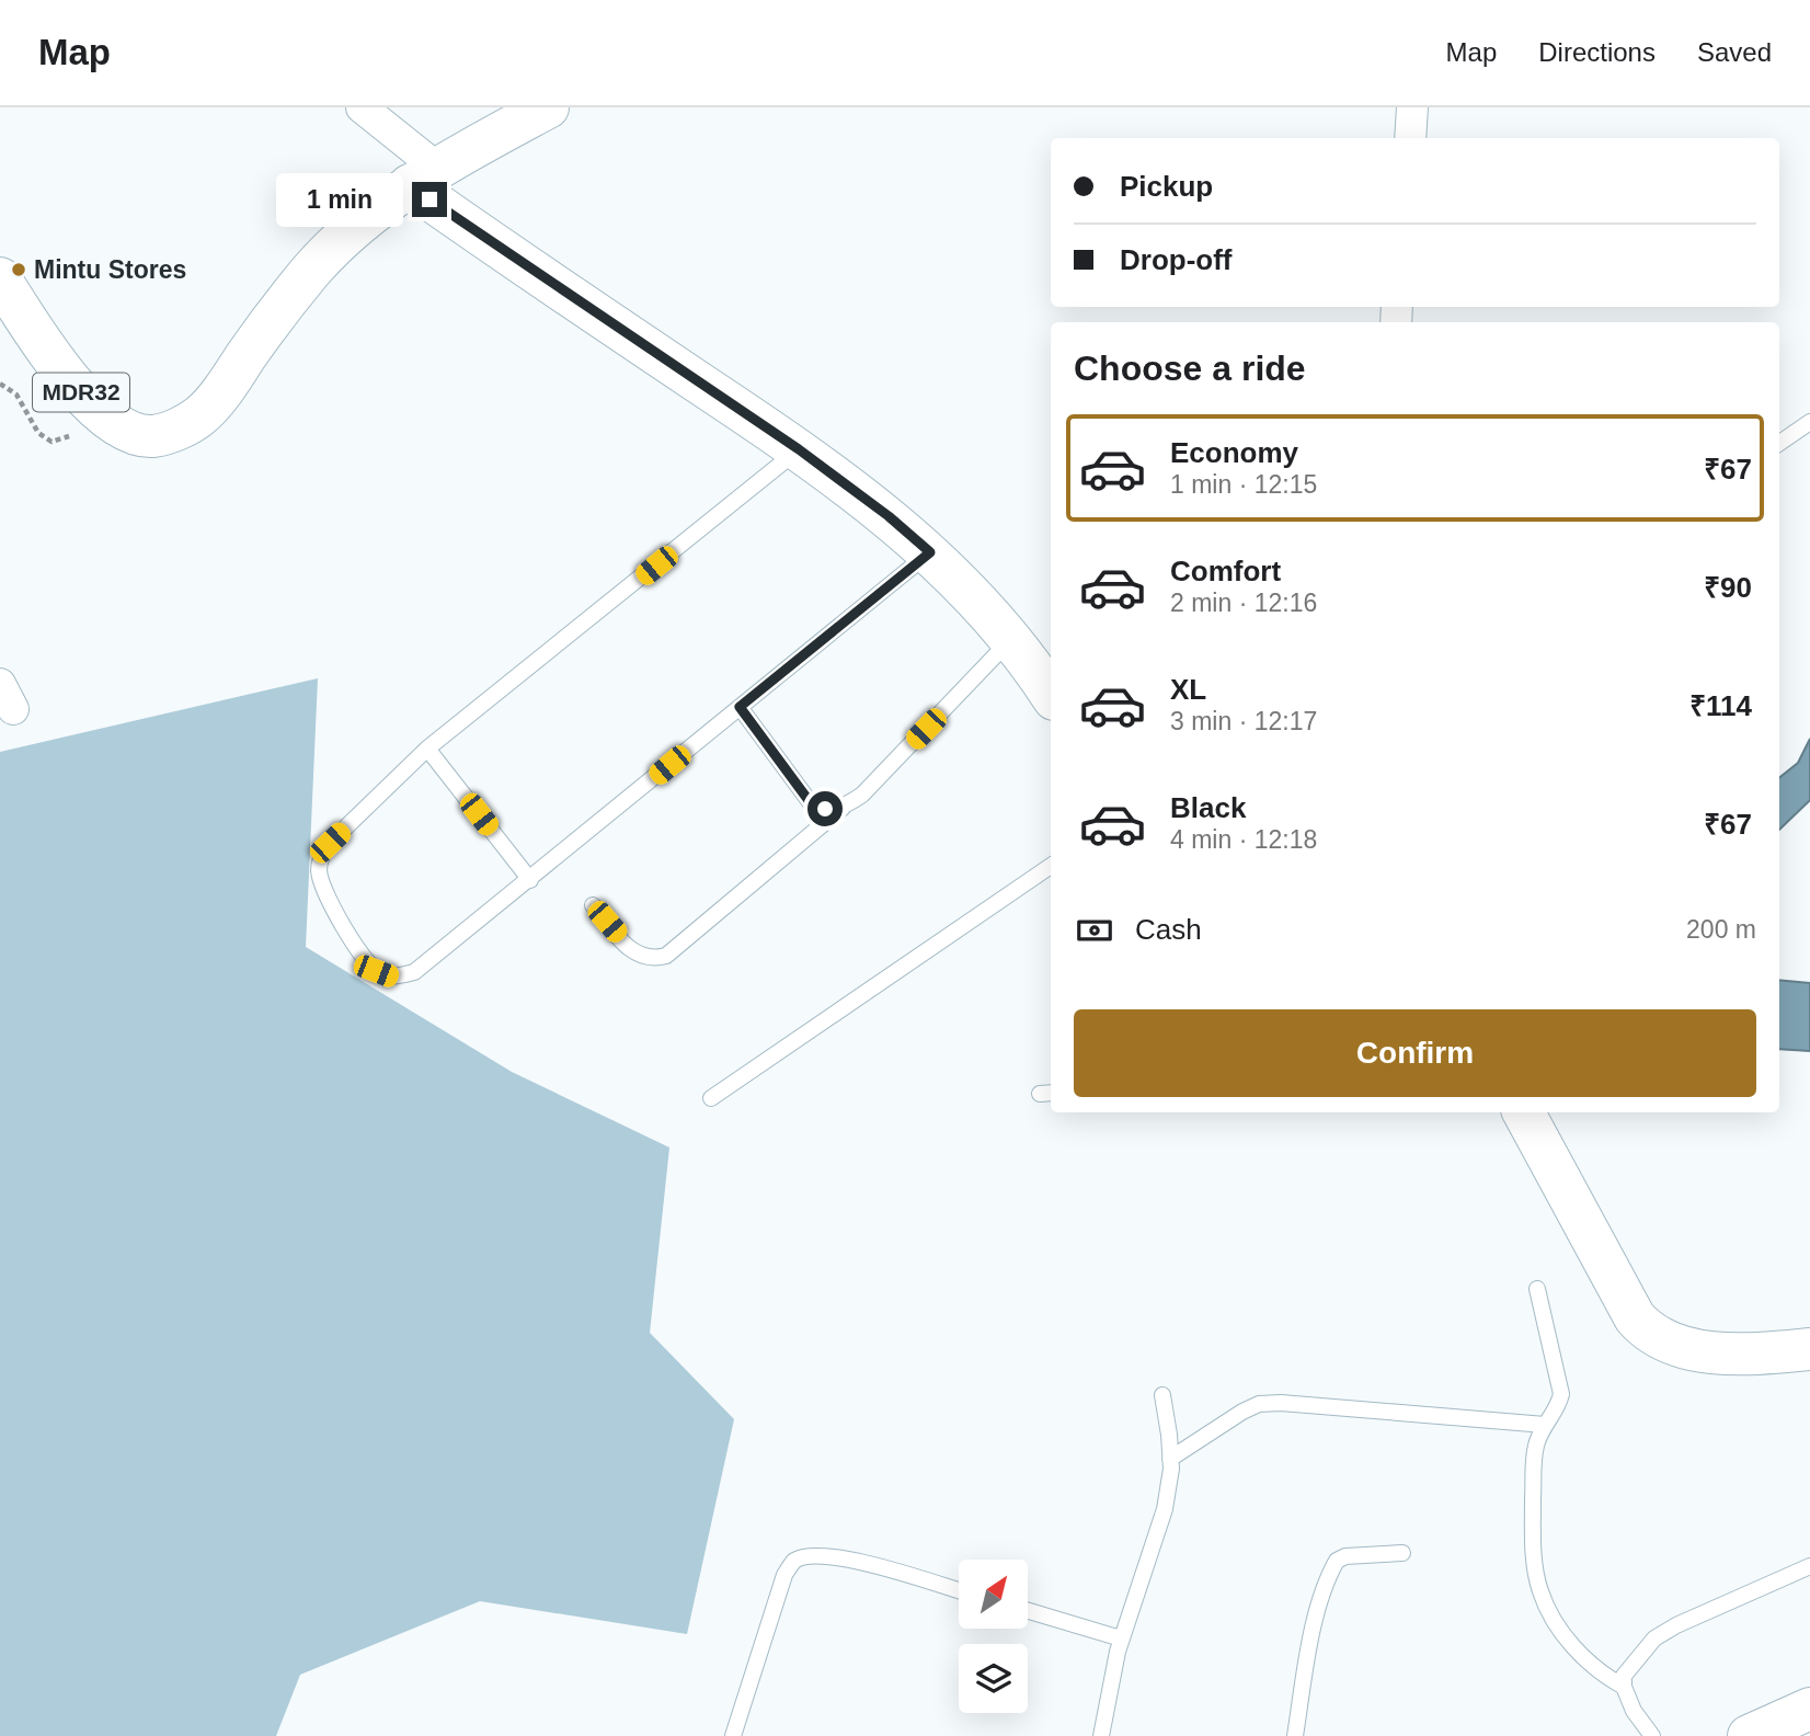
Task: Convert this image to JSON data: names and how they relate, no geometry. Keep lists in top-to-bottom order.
{
  "streets": {
    "street": ["MDR32"]
  },
  "places": ["Mintu Stores"],
  "north": "top right",
  "page": {
    "header": "Map",
    "nav": ["Map", "Directions", "Saved"],
    "banner": ["Pickup", "Drop-off"],
    "bubble": "1 min",
    "heading": "Choose a ride",
    "list": [
      {
        "name": "Economy",
        "note": "1 min · 12:15",
        "value": "₹67"
      },
      {
        "name": "Comfort",
        "note": "2 min · 12:16",
        "value": "₹90"
      },
      {
        "name": "XL",
        "note": "3 min · 12:17",
        "value": "₹114"
      },
      {
        "name": "Black",
        "note": "4 min · 12:18",
        "value": "₹67"
      }
    ],
    "pay": ["Cash", "200 m"],
    "buttons": "Confirm"
  }
}
